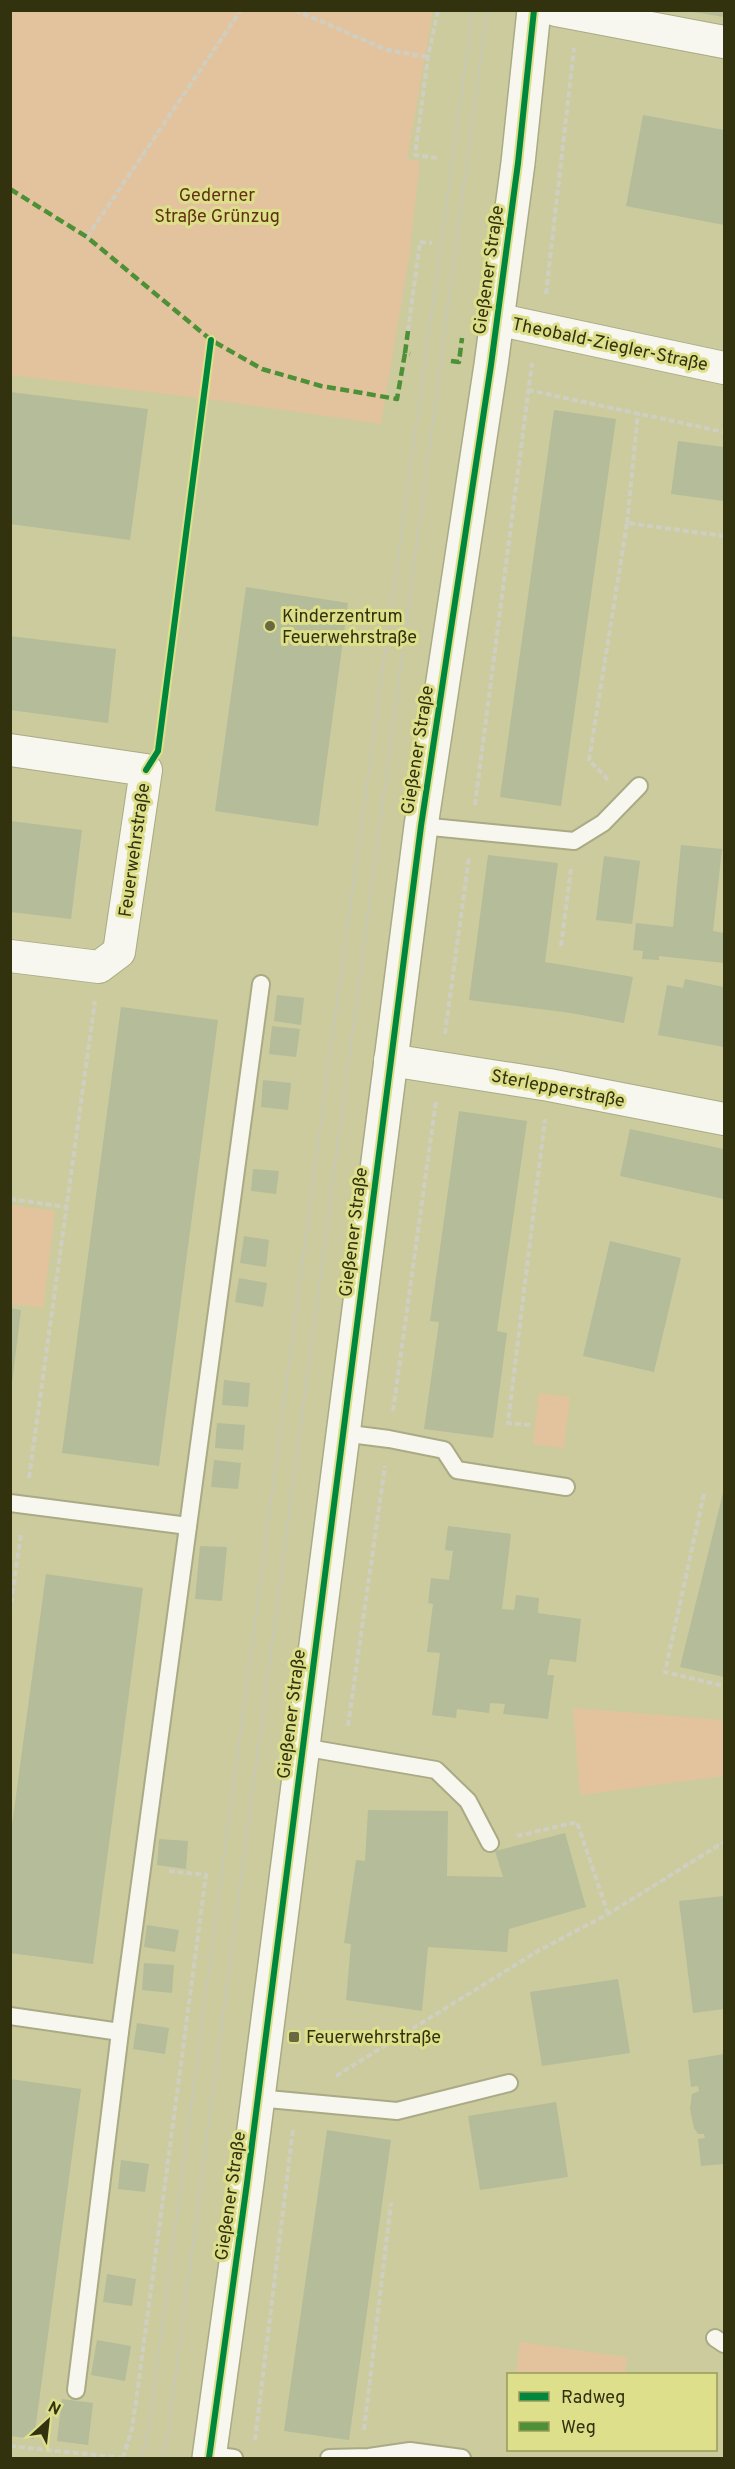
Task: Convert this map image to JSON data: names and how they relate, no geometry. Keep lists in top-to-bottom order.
{
  "streets": {
    "main road": ["Gießener Straße"],
    "street": ["Theobald-Ziegler-Straße", "Feuerwehrstraße", "Sterlepperstraße"]
  },
  "crossings": [
    ["Gießener Straße", "Theobald-Ziegler-Straße"],
    ["Gießener Straße", "Sterlepperstraße"]
  ],
  "parks": ["Gederner Straße Grünzug"],
  "places": {
    "other": ["Kinderzentrum Feuerwehrstraße"],
    "transit": ["Feuerwehrstraße"]
  },
  "legend": ["Radweg", "Weg"],
  "north": "top right"
}
